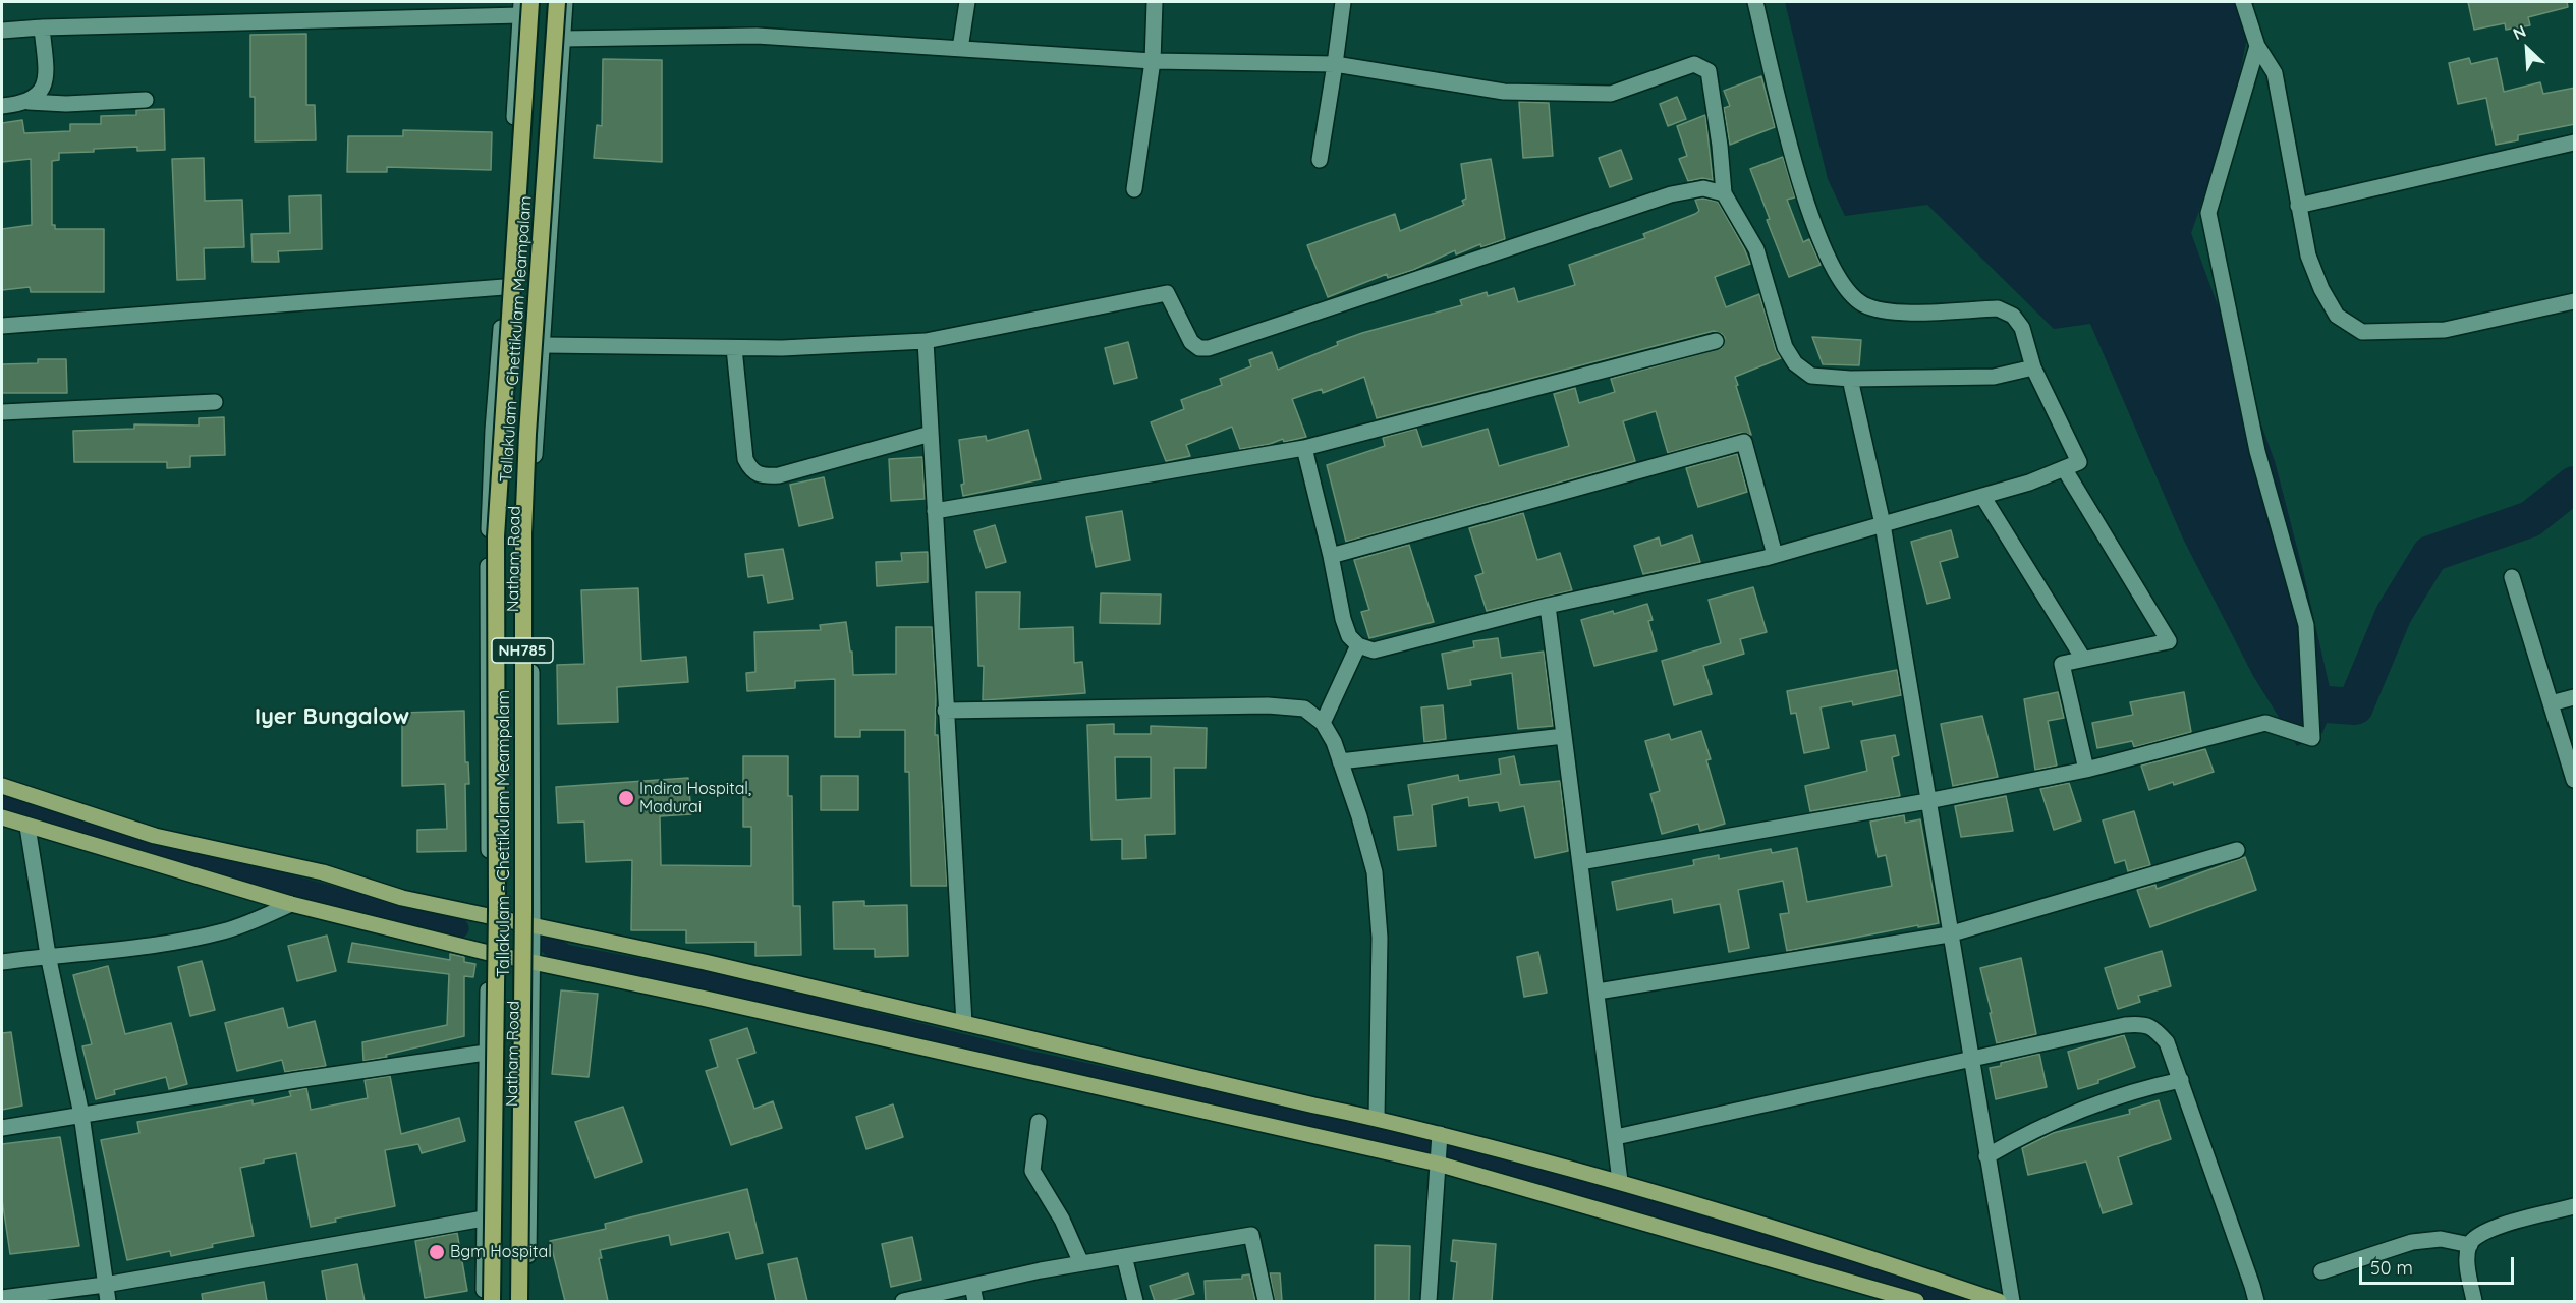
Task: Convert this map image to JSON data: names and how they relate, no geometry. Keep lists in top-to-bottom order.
{
  "streets": {
    "highway": ["Tallakulam - Chettikulam Meampalam", "NH785"],
    "street": ["Natham Road"]
  },
  "crossings": [
    ["Tallakulam - Chettikulam Meampalam", "Natham Road"]
  ],
  "districts": ["Iyer Bungalow"],
  "places": ["Indira Hospital, Madurai", "Bgm Hospital"],
  "scale_bar": "50 m",
  "north": "top left"
}
